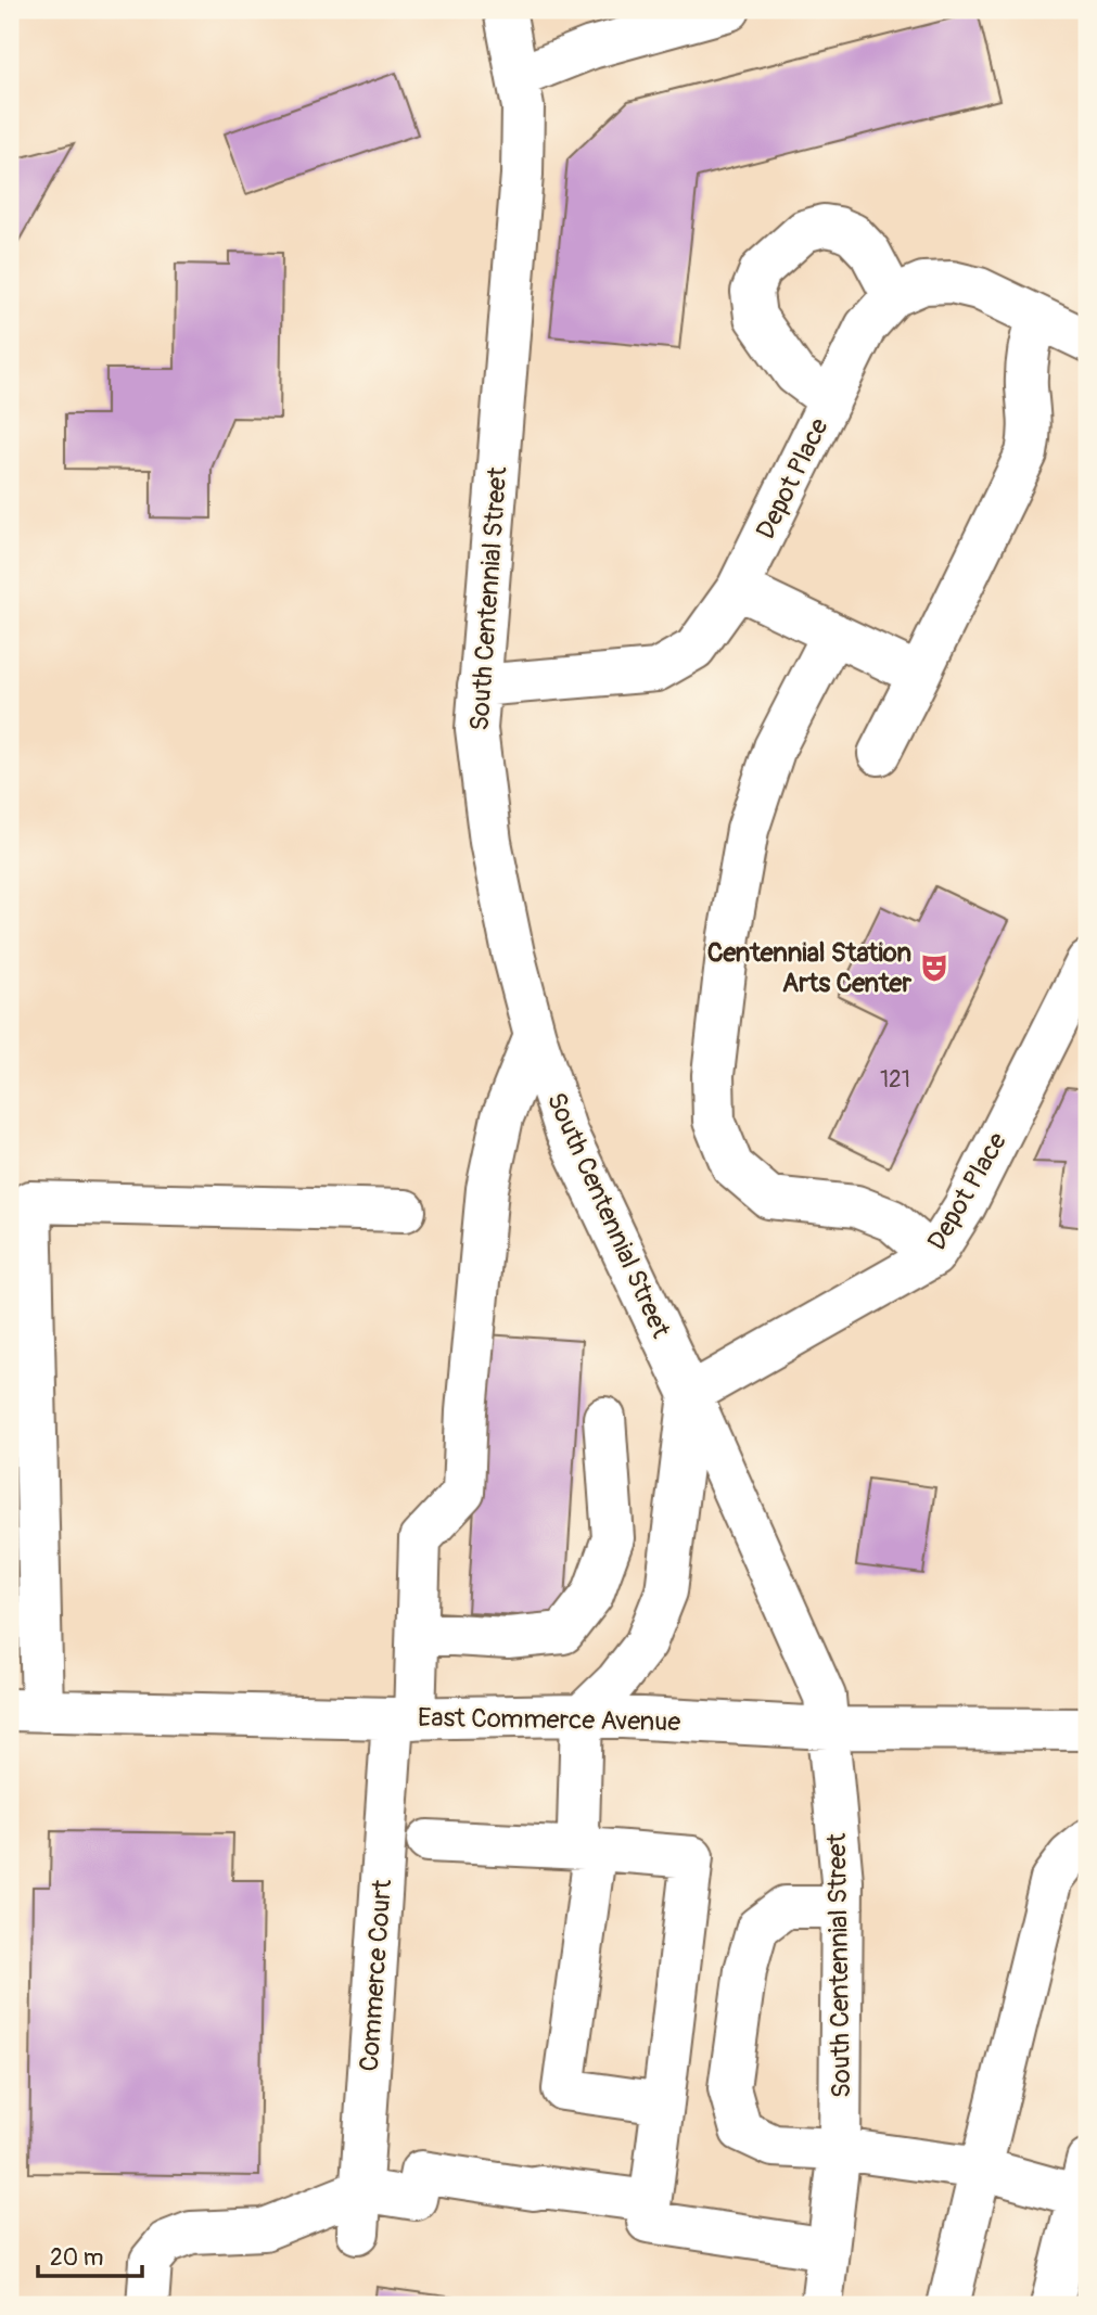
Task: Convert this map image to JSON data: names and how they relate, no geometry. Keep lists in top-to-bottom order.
{
  "streets": {
    "street": [
      "Depot Place",
      "South Centennial Street",
      "East Commerce Avenue",
      "Commerce Court"
    ]
  },
  "crossings": [
    ["Depot Place", "South Centennial Street"],
    ["South Centennial Street", "East Commerce Avenue"],
    ["South Centennial Street", "Commerce Court"],
    ["East Commerce Avenue", "Commerce Court"]
  ],
  "places": {
    "theatre": ["Centennial Station Arts Center"]
  },
  "house_numbers": ["121"],
  "scale_bar": "20 m"
}
